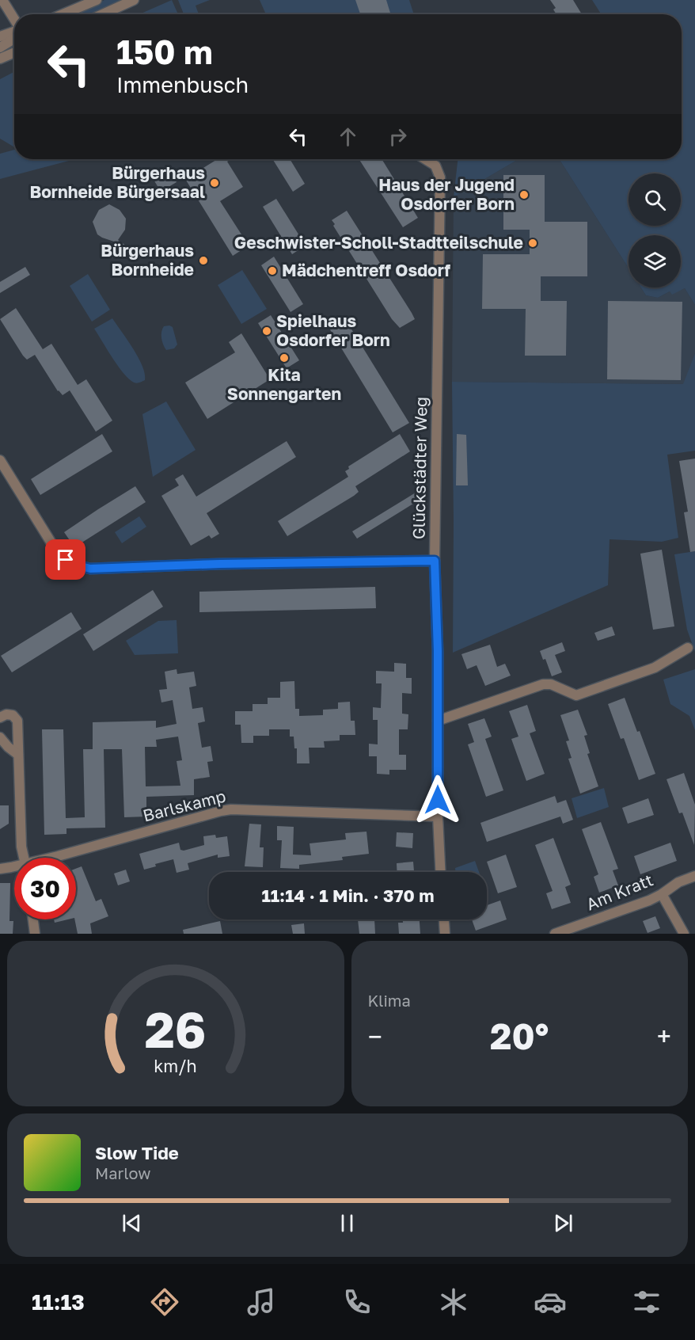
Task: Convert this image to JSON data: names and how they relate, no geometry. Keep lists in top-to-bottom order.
{
  "streets": {
    "street": ["Glückstädter Weg", "Barlskamp", "Am Kratt"]
  },
  "crossings": [
    ["Glückstädter Weg", "Barlskamp"]
  ],
  "places": [
    "Bürgerhaus Bornheide Bürgersaal",
    "Haus der Jugend Osdorfer Born",
    "Geschwister-Scholl-Stadtteilschule",
    "Bürgerhaus Bornheide",
    "Mädchentreff Osdorf",
    "Spielhaus Osdorfer Born",
    "Kita Sonnengarten"
  ],
  "page": {
    "turn": ["150 m", "Immenbusch"],
    "limit": "30",
    "trip": "11:14 · 1 Min. · 370 m",
    "tile": "Klima",
    "heat": ["−", "20°", "+"],
    "song": ["Slow Tide", "Marlow"],
    "tabs": "11:13",
    "gauge": ["26", "km/h"]
  }
}
